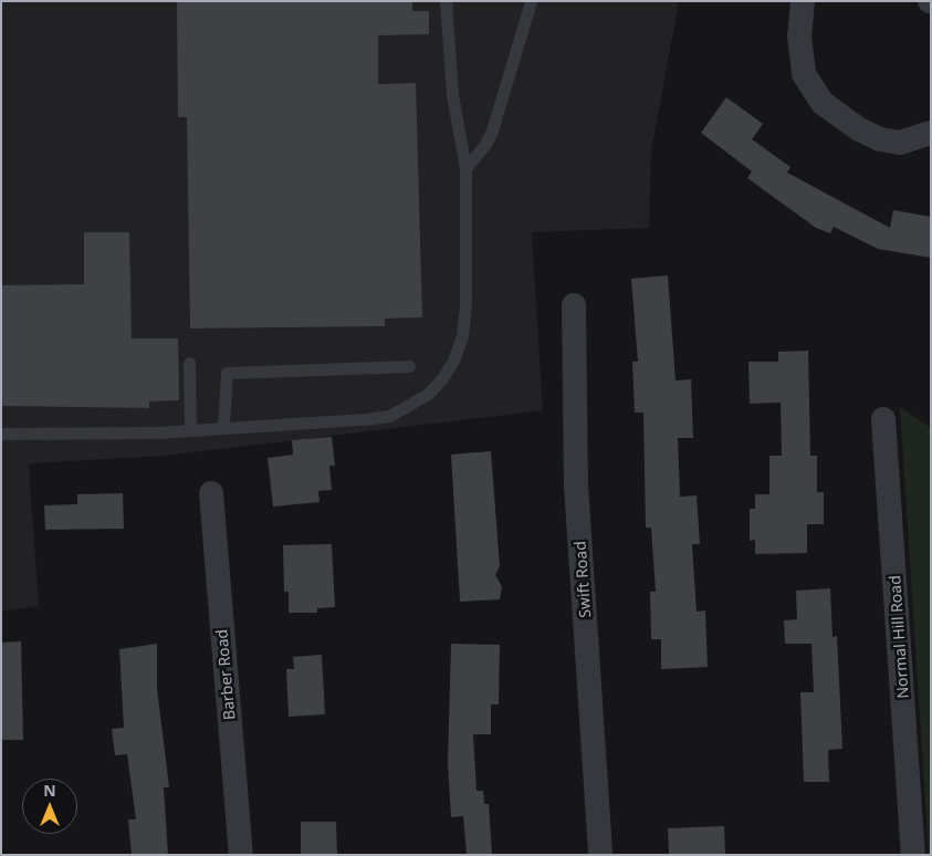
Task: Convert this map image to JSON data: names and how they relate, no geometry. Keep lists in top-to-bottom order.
{
  "streets": {
    "street": ["Swift Road", "Normal Hill Road", "Barber Road"]
  },
  "north": "top"
}
